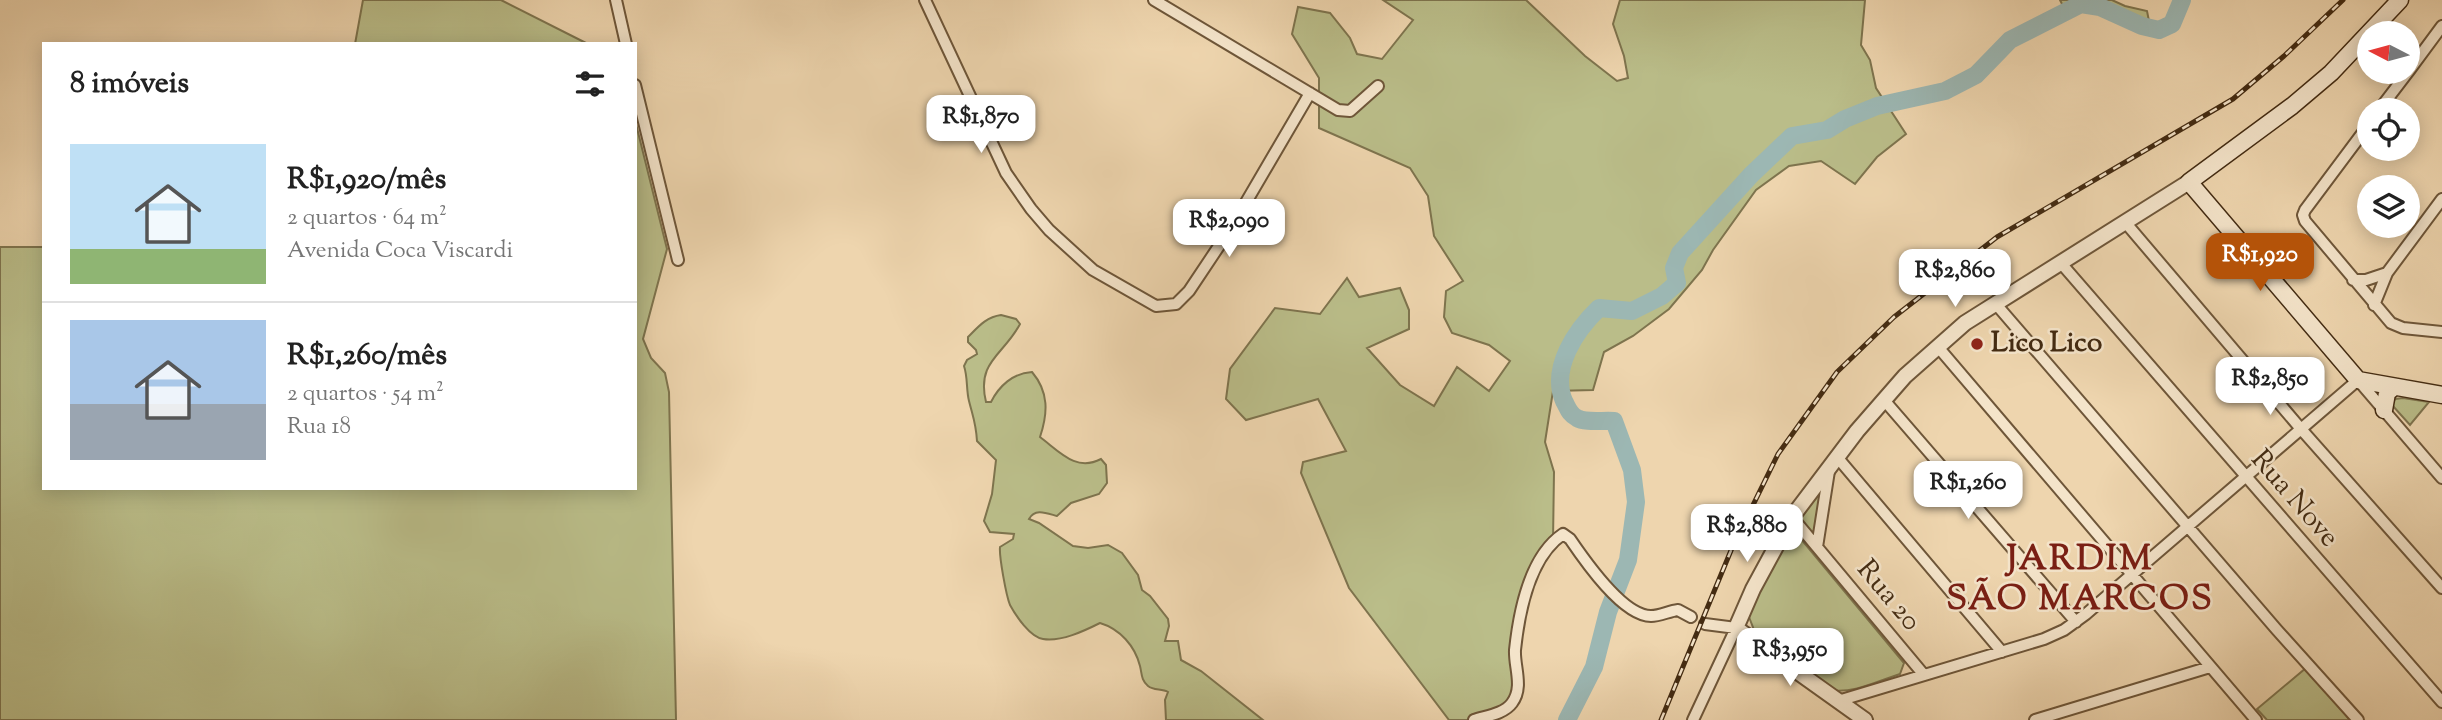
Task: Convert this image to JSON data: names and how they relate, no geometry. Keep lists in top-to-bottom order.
{
  "streets": {
    "street": ["Rua Nove", "Rua 20"]
  },
  "districts": ["JARDIM SÃO MARCOS"],
  "places": ["Lico Lico"],
  "north": "left",
  "page": {
    "heading": "8 imóveis",
    "price": [
      "R$1,870",
      "R$2,090",
      "R$1,920",
      "R$2,860",
      "R$2,850",
      "R$1,260",
      "R$2,880",
      "R$3,950"
    ],
    "list": [
      {
        "name": "R$1,920/mês",
        "note": "2 quartos · 64 m² · Avenida Coca Viscardi"
      },
      {
        "name": "R$1,260/mês",
        "note": "2 quartos · 54 m² · Rua 18"
      }
    ]
  }
}
